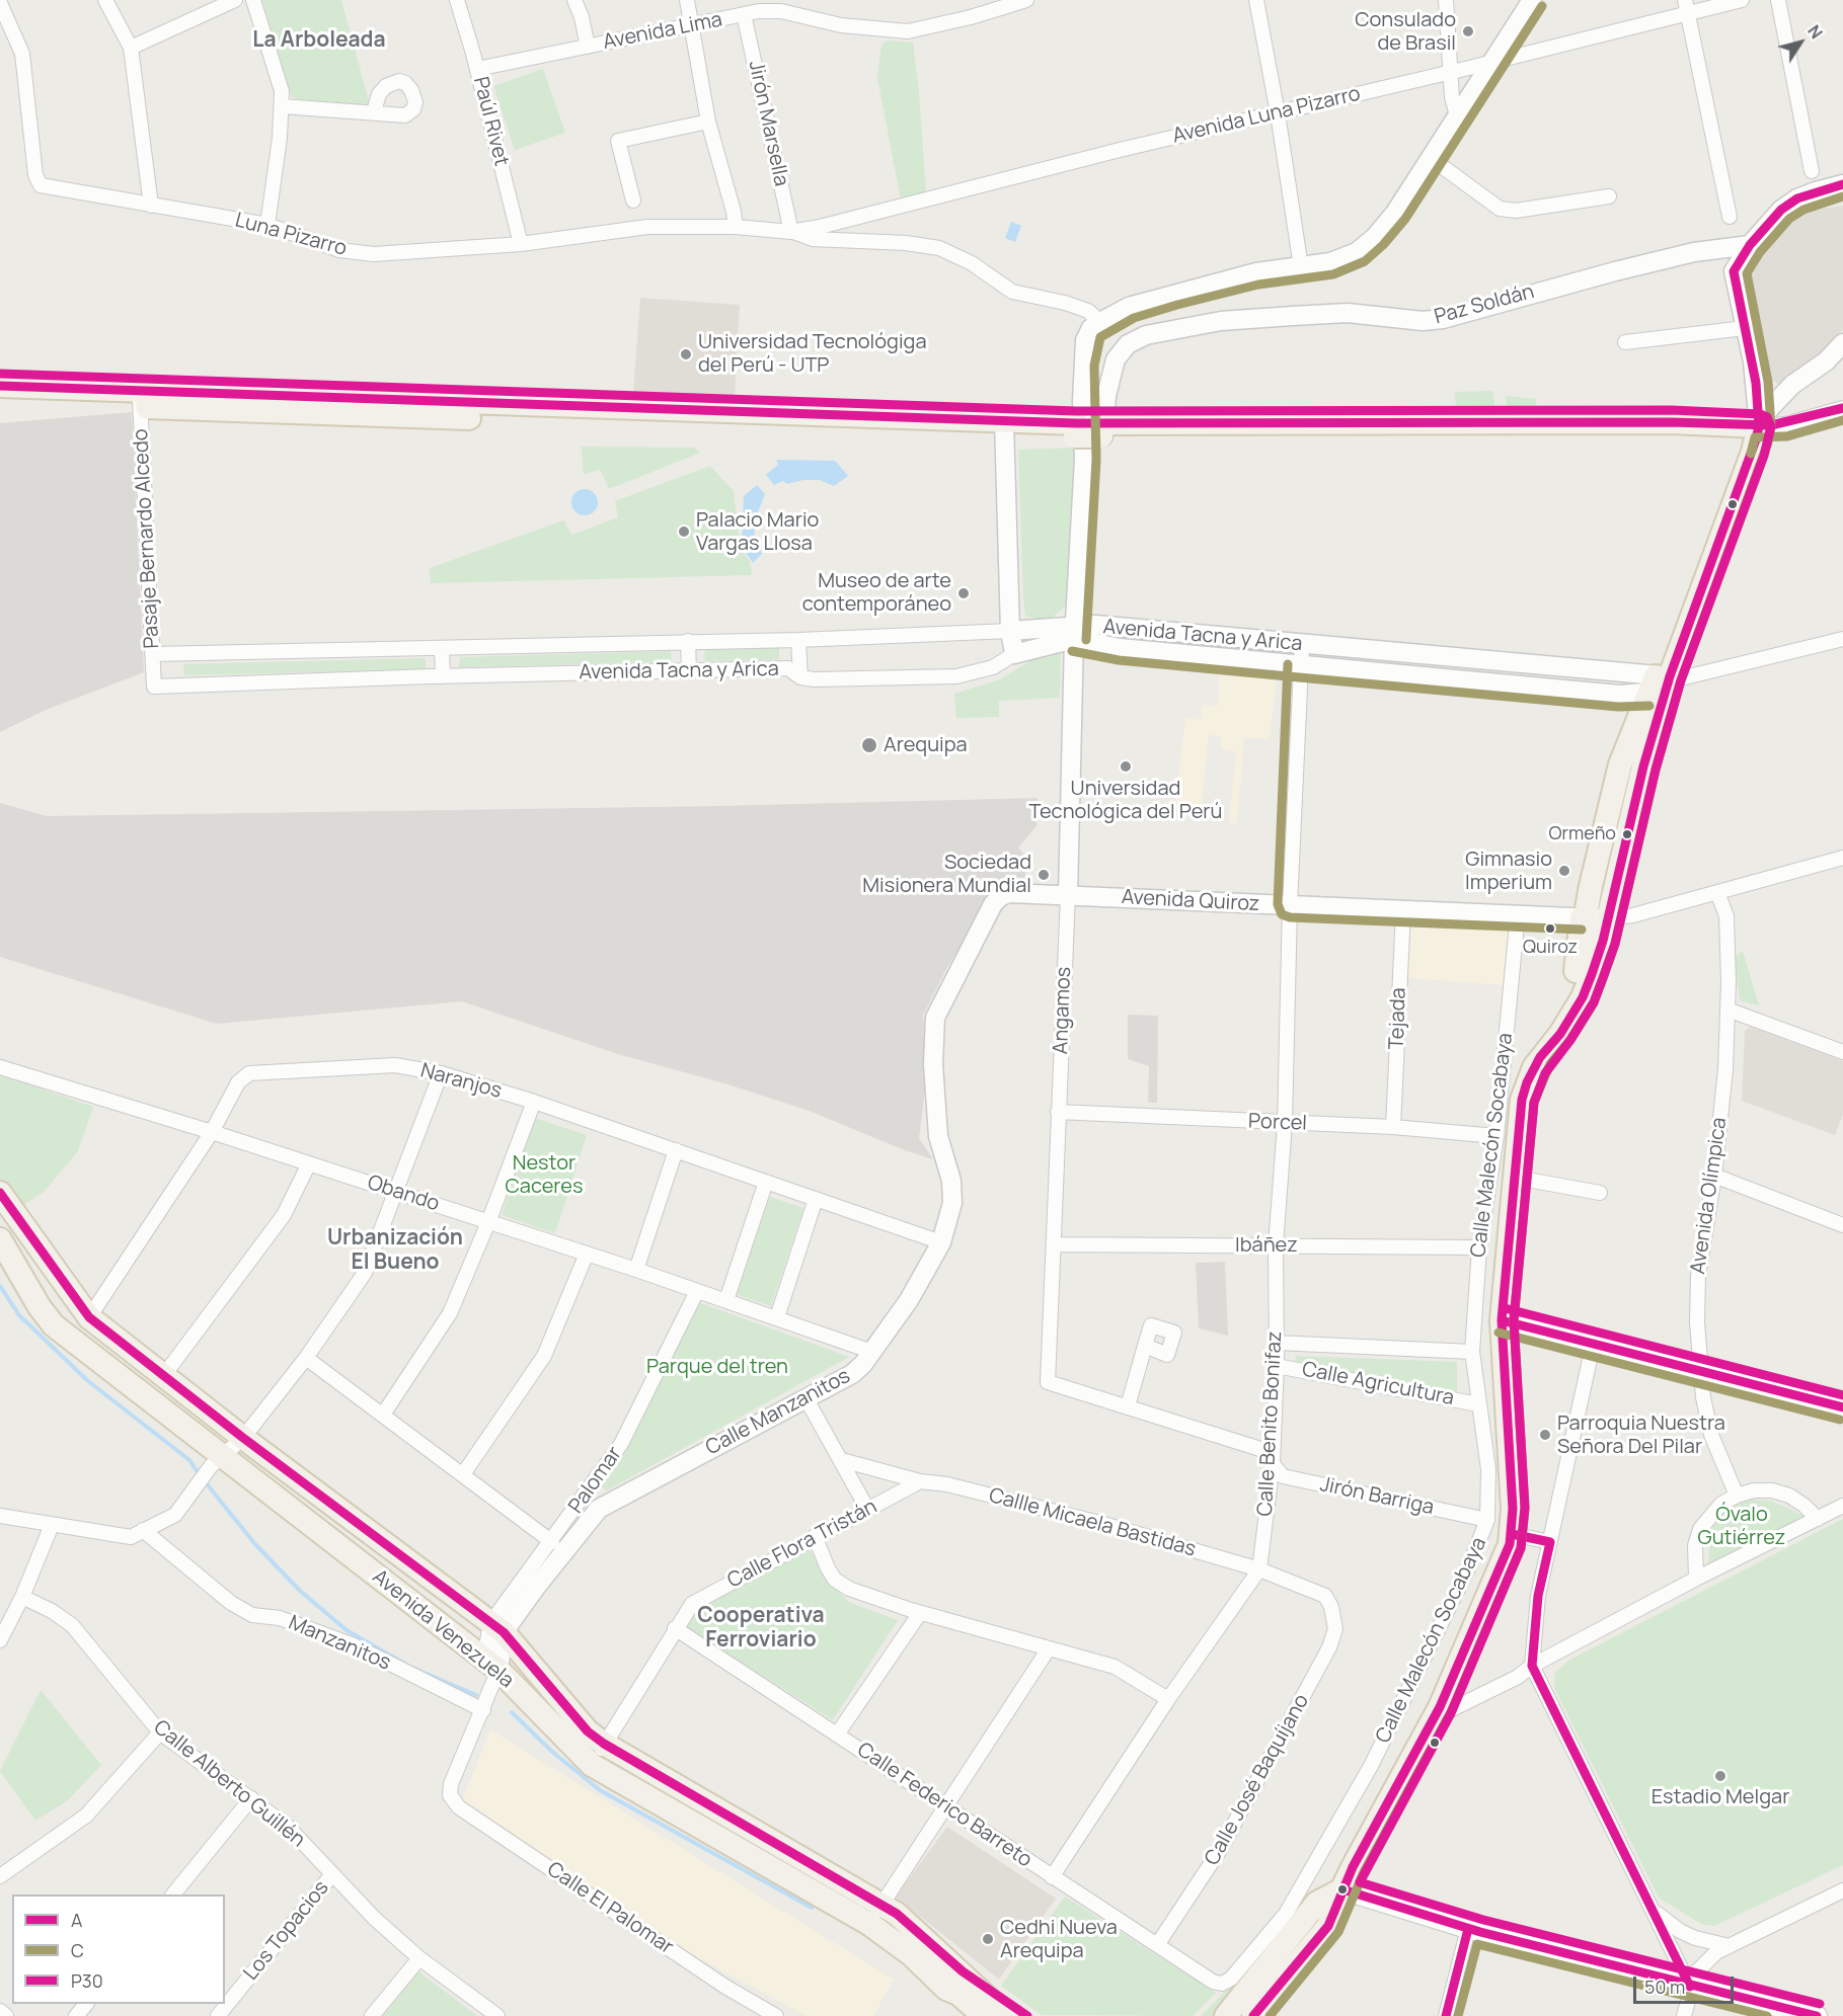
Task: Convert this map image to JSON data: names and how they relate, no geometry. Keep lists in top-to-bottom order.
{
  "streets": {
    "main road": ["Calle Malecón Socabaya", "Avenida Venezuela"],
    "street": [
      "Avenida Lima",
      "Avenida Luna Pizarro",
      "Paúl Rivet",
      "Jirón Marsella",
      "Luna Pizarro",
      "Paz Soldán",
      "Pasaje Bernardo Alcedo",
      "Avenida Tacna y Arica",
      "Avenida Quiroz",
      "Angamos",
      "Tejada",
      "Naranjos",
      "Porcel",
      "Obando",
      "Avenida Olímpica",
      "Ibáñez",
      "Calle Agricultura",
      "Calle Manzanitos",
      "Calle Benito Bonifaz",
      "Palomar",
      "Jirón Barriga",
      "Callle Micaela Bastidas",
      "Calle Flora Tristán",
      "Manzanitos",
      "Calle José Baquíjano",
      "Calle Alberto Guillén",
      "Calle Federico Barreto",
      "Calle El Palomar",
      "Los Topacios"
    ]
  },
  "crossings": [
    ["Avenida Lima", "Paúl Rivet"],
    ["Avenida Lima", "Jirón Marsella"],
    ["Avenida Luna Pizarro", "Jirón Marsella"],
    ["Avenida Luna Pizarro", "Luna Pizarro"],
    ["Paúl Rivet", "Luna Pizarro"],
    ["Jirón Marsella", "Luna Pizarro"],
    ["Pasaje Bernardo Alcedo", "Avenida Tacna y Arica"],
    ["Avenida Tacna y Arica", "Angamos"],
    ["Avenida Tacna y Arica", "Calle Benito Bonifaz"],
    ["Avenida Quiroz", "Angamos"],
    ["Avenida Quiroz", "Tejada"],
    ["Avenida Quiroz", "Calle Malecón Socabaya"],
    ["Avenida Quiroz", "Calle Manzanitos"],
    ["Avenida Quiroz", "Calle Benito Bonifaz"],
    ["Angamos", "Porcel"],
    ["Angamos", "Ibáñez"],
    ["Angamos", "Calle Manzanitos"],
    ["Angamos", "Jirón Barriga"],
    ["Tejada", "Porcel"],
    ["Naranjos", "Obando"],
    ["Naranjos", "Calle Manzanitos"],
    ["Naranjos", "Avenida Venezuela"],
    ["Porcel", "Calle Malecón Socabaya"],
    ["Porcel", "Calle Benito Bonifaz"],
    ["Calle Malecón Socabaya", "Ibáñez"],
    ["Calle Malecón Socabaya", "Calle Agricultura"],
    ["Calle Malecón Socabaya", "Jirón Barriga"],
    ["Calle Malecón Socabaya", "Calle Federico Barreto"],
    ["Obando", "Calle Manzanitos"],
    ["Obando", "Palomar"],
    ["Ibáñez", "Calle Benito Bonifaz"],
    ["Calle Agricultura", "Calle Benito Bonifaz"],
    ["Calle Manzanitos", "Palomar"],
    ["Calle Manzanitos", "Avenida Venezuela"],
    ["Calle Manzanitos", "Manzanitos"],
    ["Calle Manzanitos", "Calle El Palomar"],
    ["Calle Benito Bonifaz", "Jirón Barriga"],
    ["Calle Benito Bonifaz", "Callle Micaela Bastidas"],
    ["Calle Benito Bonifaz", "Calle Federico Barreto"],
    ["Palomar", "Avenida Venezuela"],
    ["Callle Micaela Bastidas", "Calle Flora Tristán"],
    ["Callle Micaela Bastidas", "Calle José Baquíjano"],
    ["Calle Flora Tristán", "Avenida Venezuela"],
    ["Calle Flora Tristán", "Calle Federico Barreto"],
    ["Calle José Baquíjano", "Calle Federico Barreto"],
    ["Calle Alberto Guillén", "Los Topacios"]
  ],
  "districts": ["La Arboleada", "Urbanización El Bueno", "Cooperativa Ferroviario"],
  "parks": ["Nestor Caceres", "Parque del tren", "Óvalo Gutiérrez"],
  "places": [
    "Consulado de Brasil",
    "Universidad Tecnológiga del Perú - UTP",
    "Palacio Mario Vargas Llosa",
    "Museo de arte contemporáneo",
    "Arequipa",
    "Universidad Tecnológica del Perú",
    "Ormeño",
    "Gimnasio Imperium",
    "Sociedad Misionera Mundial",
    "Quiroz",
    "Parroquia Nuestra Señora Del Pilar",
    "Estadio Melgar",
    "Cedhi Nueva Arequipa"
  ],
  "lines": ["transit line C", "transit line A", "transit line P30"],
  "legend": ["A", "C", "P30"],
  "scale_bar": "50 m",
  "north": "top right"
}
